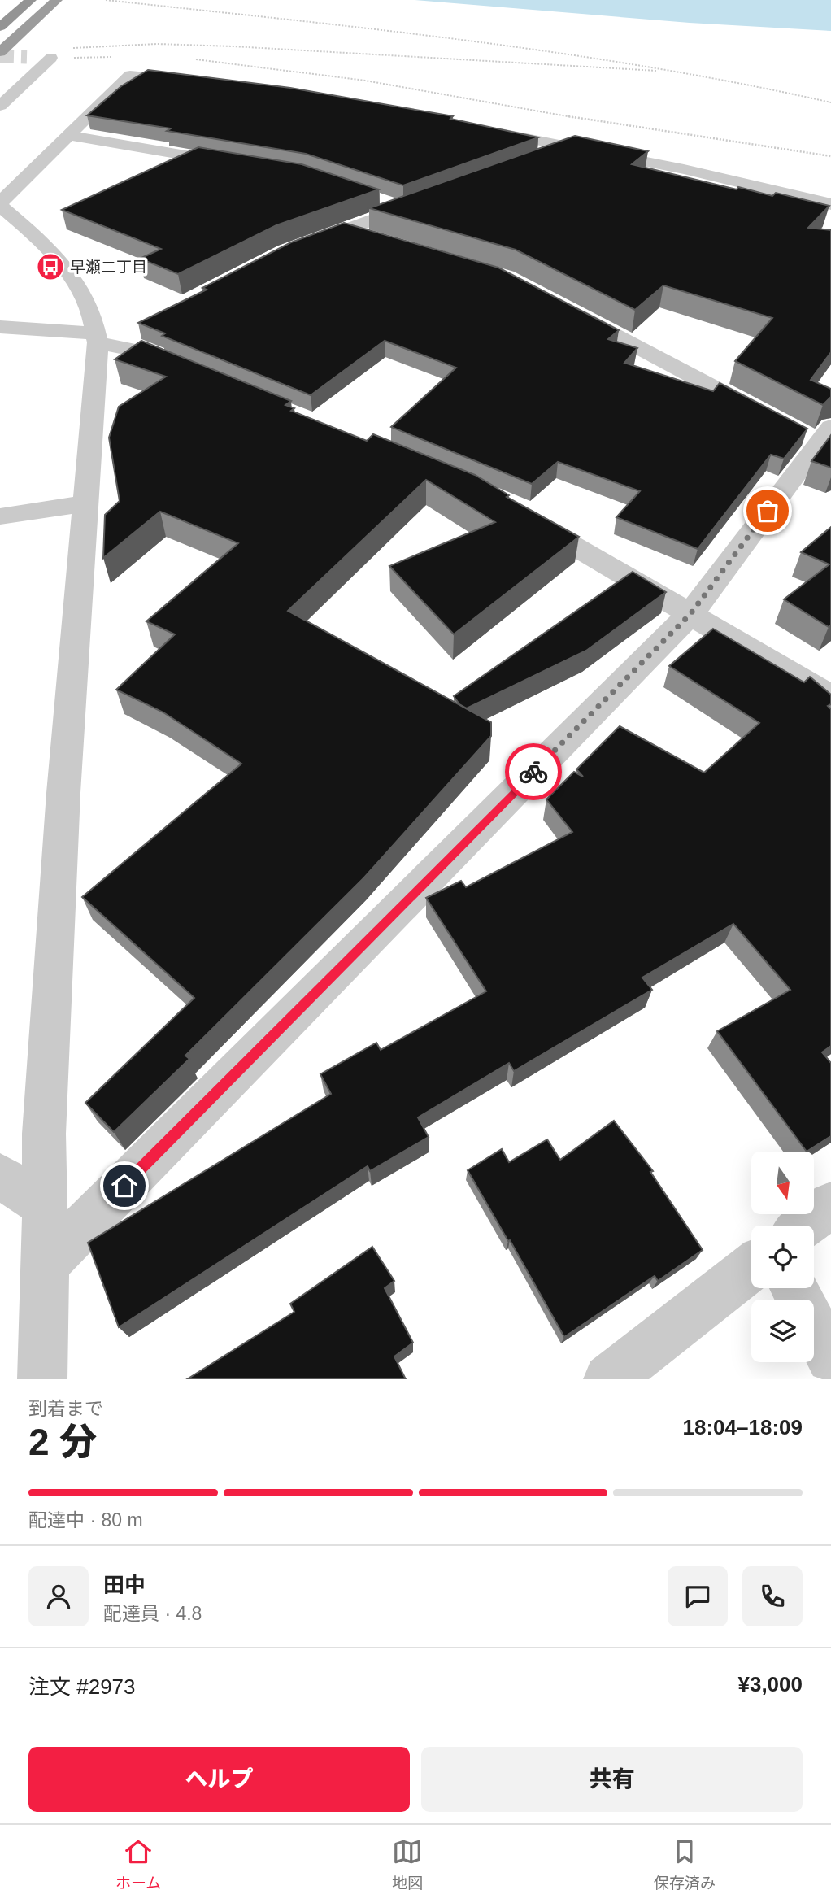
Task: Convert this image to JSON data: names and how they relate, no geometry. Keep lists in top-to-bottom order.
{
  "places": {
    "bus stop": ["早瀬二丁目"]
  },
  "north": "bottom",
  "page": {
    "heading": ["2 分", "到着まで", "18:04–18:09"],
    "panel": [
      "田中",
      "配達員 · 4.8",
      "注文 #2973",
      "¥3,000"
    ],
    "bar": "配達中 · 80 m",
    "buttons": ["ヘルプ", "共有"],
    "tabs": ["ホーム", "地図", "保存済み"]
  }
}
